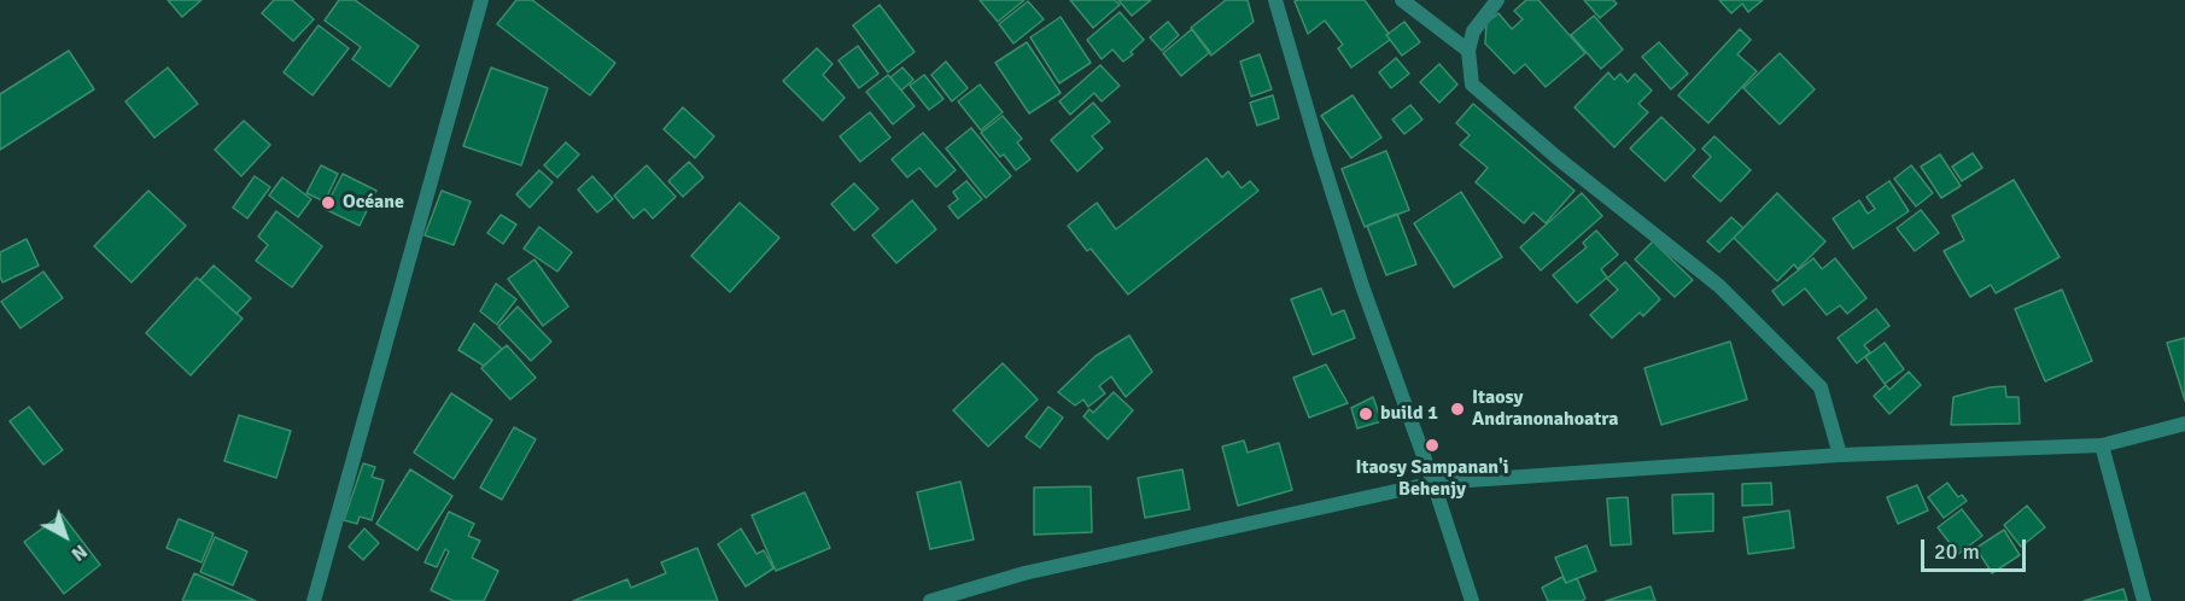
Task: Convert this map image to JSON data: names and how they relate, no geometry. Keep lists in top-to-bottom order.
{
  "places": [
    "Océane",
    "Itaosy Andranonahoatra",
    "build 1",
    "Itaosy Sampanan'i Behenjy"
  ],
  "scale_bar": "20 m",
  "north": "bottom right"
}
